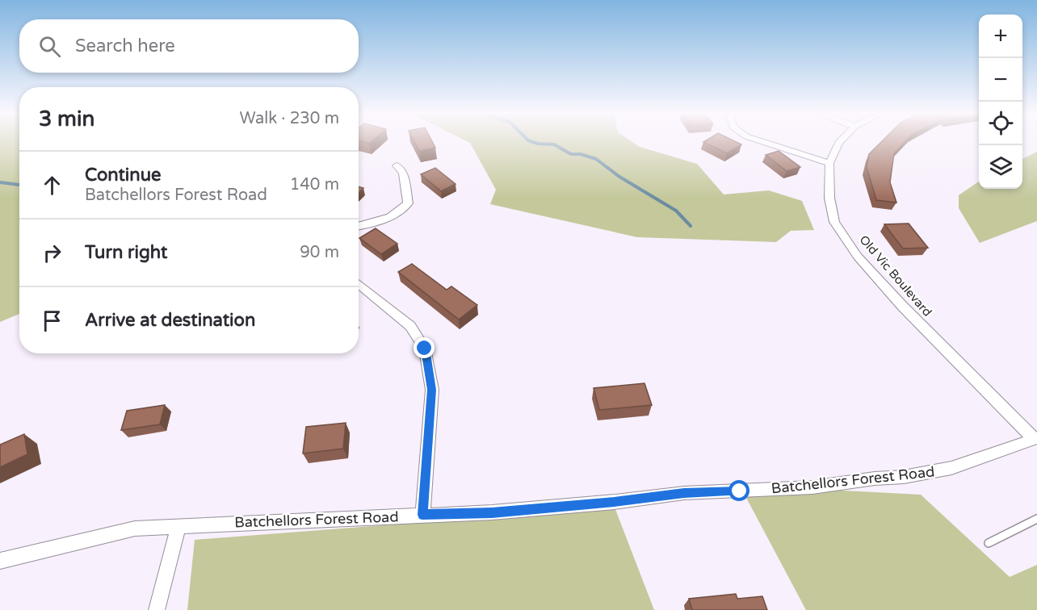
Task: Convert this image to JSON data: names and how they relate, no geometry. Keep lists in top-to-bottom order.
{
  "streets": {
    "street": ["Old Vic Boulevard", "Batchellors Forest Road"]
  },
  "crossings": [
    ["Old Vic Boulevard", "Batchellors Forest Road"]
  ],
  "page": {
    "map_buttons": ["+", "−"],
    "search": "Search here",
    "heading": ["3 min", "Walk · 230 m"],
    "list": [
      ["Continue", "Batchellors Forest Road", "140 m"],
      ["Turn right", "90 m"],
      "Arrive at destination"
    ]
  }
}
